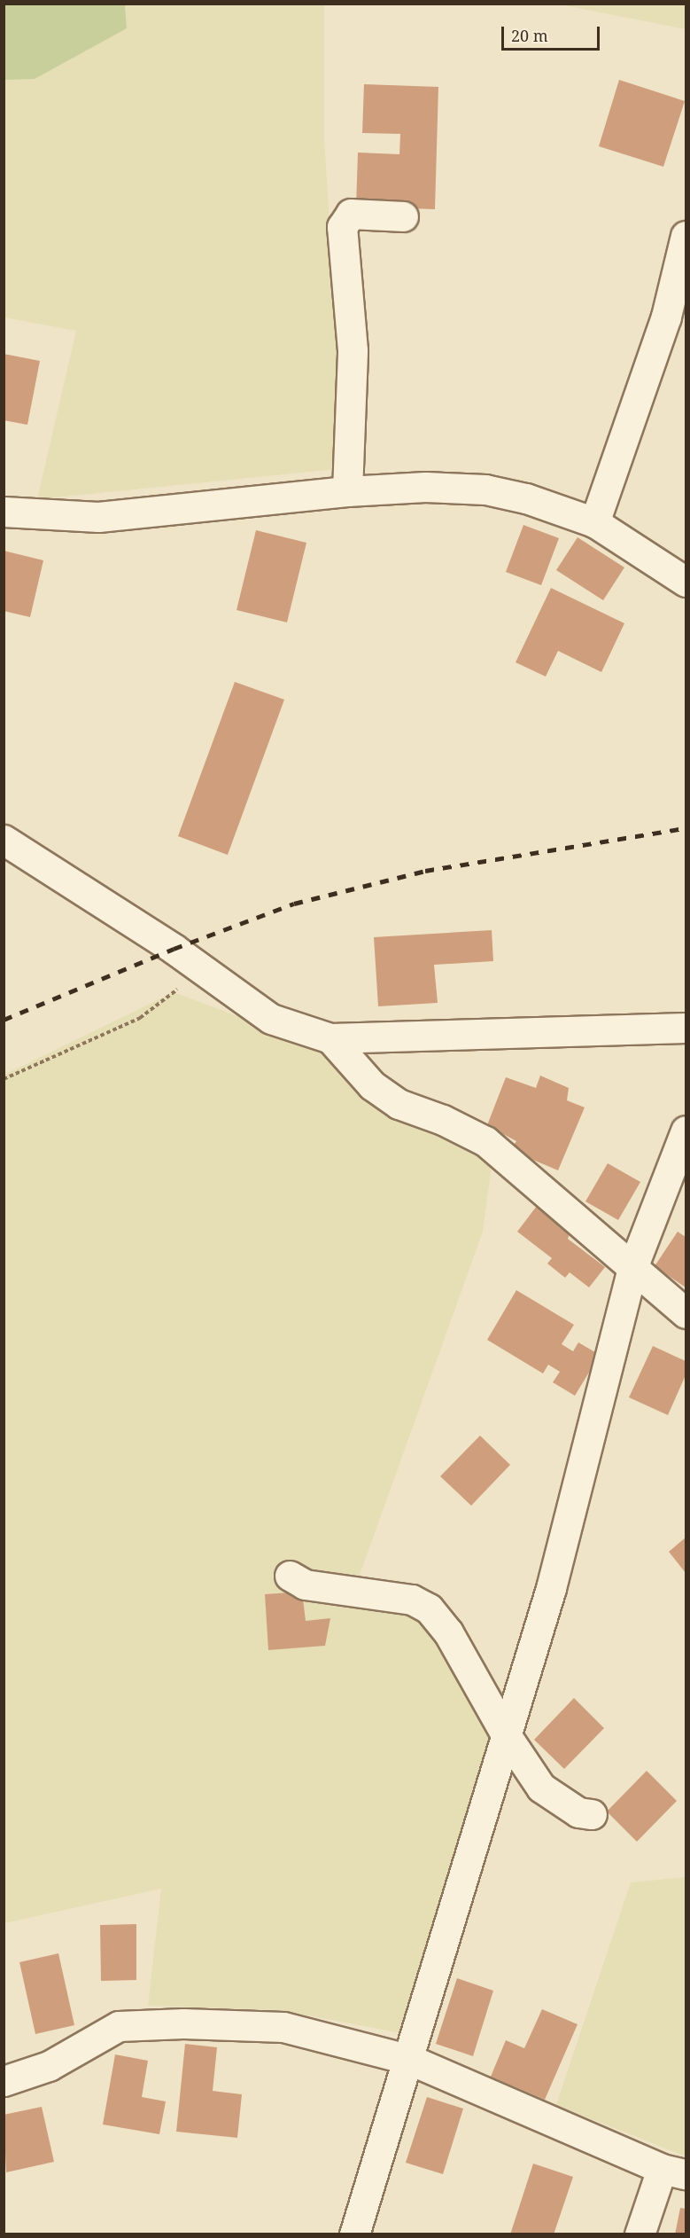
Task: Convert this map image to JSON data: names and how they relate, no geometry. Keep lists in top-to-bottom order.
{
  "scale_bar": "20 m"
}
